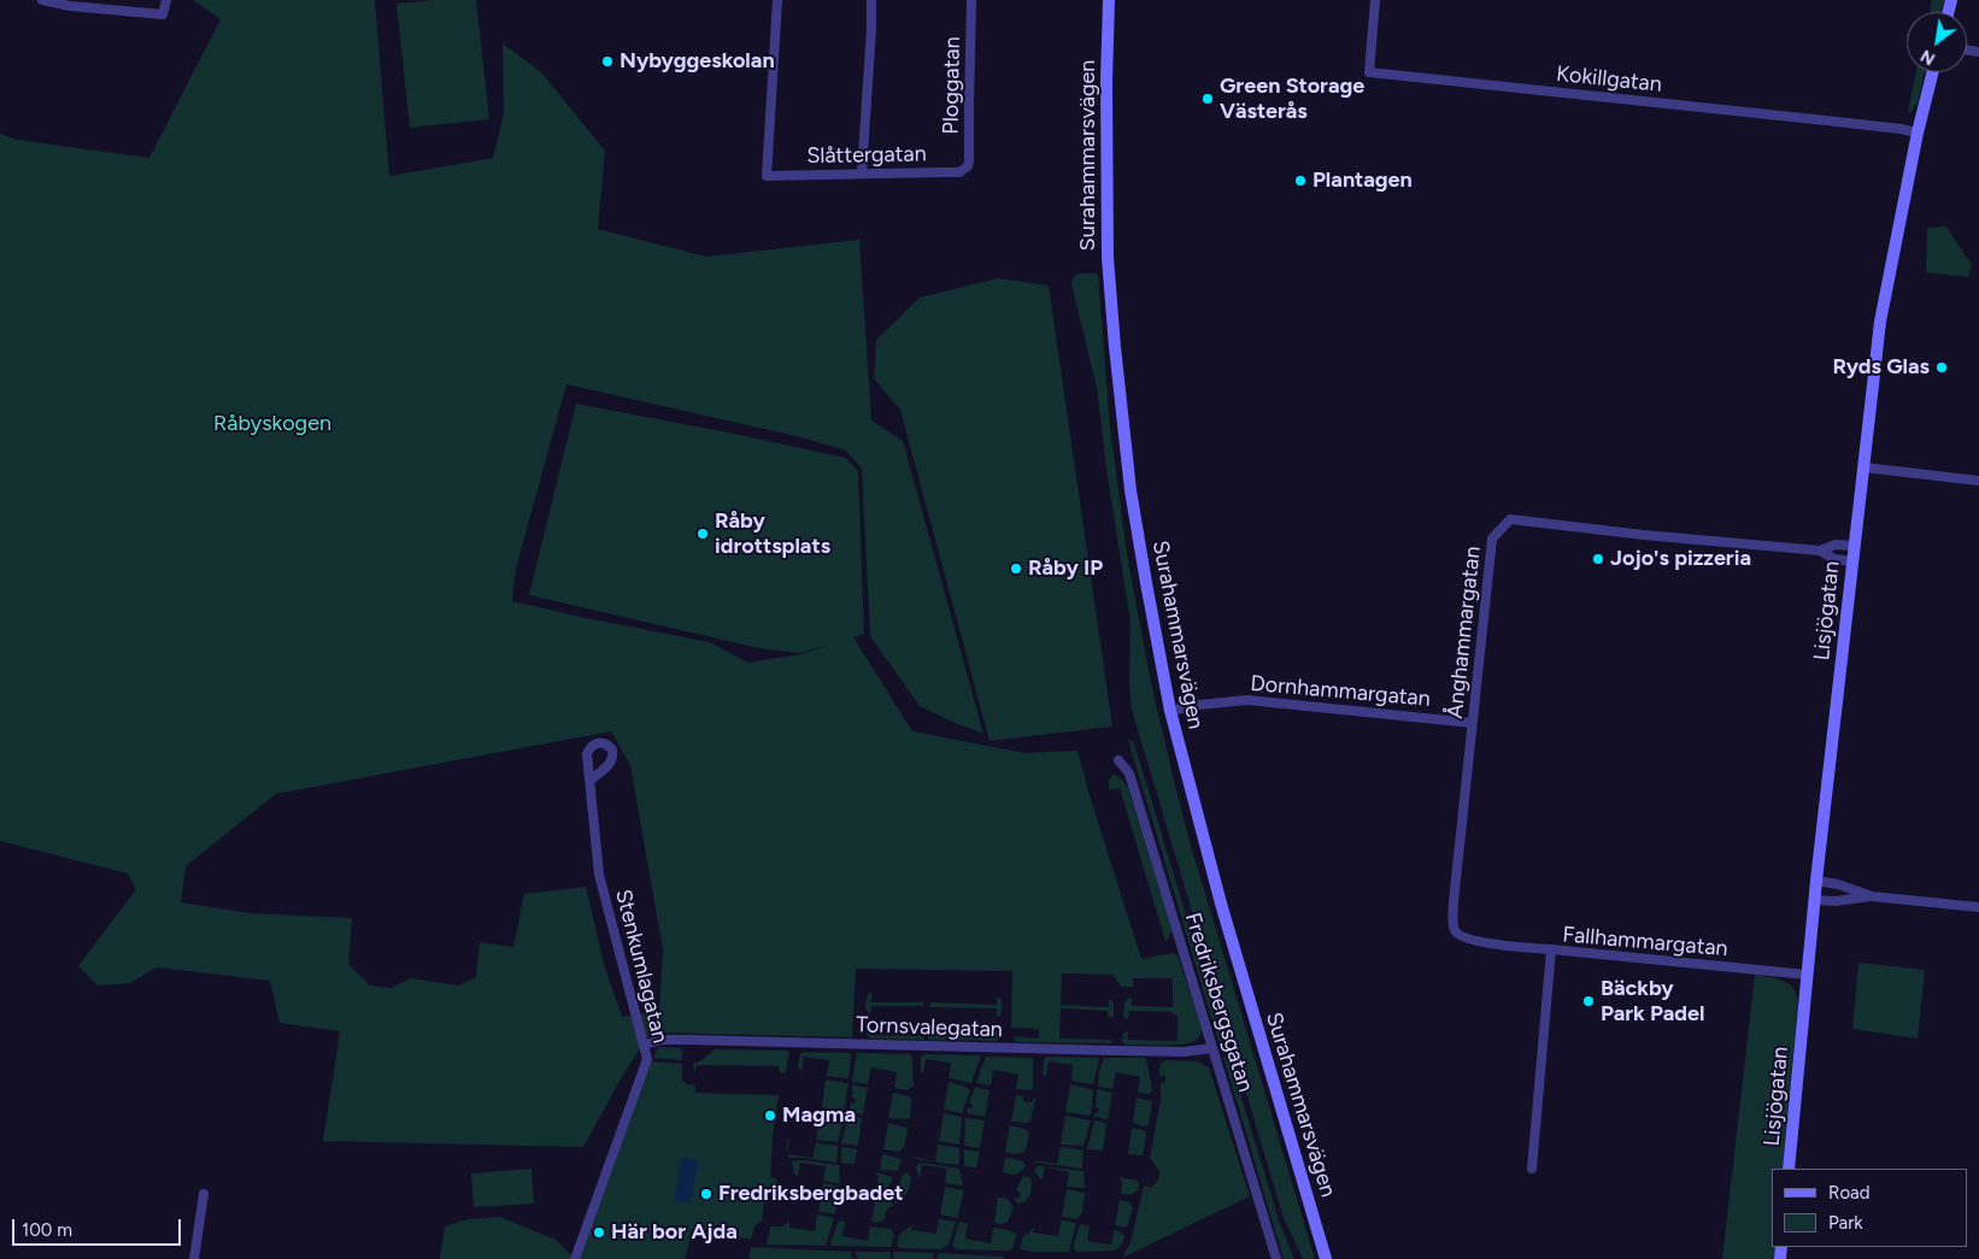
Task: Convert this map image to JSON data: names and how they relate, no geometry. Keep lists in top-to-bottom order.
{
  "streets": {
    "main road": ["Surahammarsvägen", "Lisjögatan"],
    "street": [
      "Kokillgatan",
      "Ploggatan",
      "Slåttergatan",
      "Ånghammargatan",
      "Dornhammargatan",
      "Fallhammargatan",
      "Stenkumlagatan",
      "Fredriksbergsgatan",
      "Tornsvalegatan"
    ]
  },
  "crossings": [
    ["Kokillgatan", "Lisjögatan"],
    ["Ploggatan", "Slåttergatan"],
    ["Surahammarsvägen", "Dornhammargatan"],
    ["Lisjögatan", "Ånghammargatan"],
    ["Lisjögatan", "Fallhammargatan"],
    ["Ånghammargatan", "Dornhammargatan"],
    ["Ånghammargatan", "Fallhammargatan"],
    ["Stenkumlagatan", "Tornsvalegatan"],
    ["Fredriksbergsgatan", "Tornsvalegatan"]
  ],
  "parks": ["Råbyskogen"],
  "places": [
    "Nybyggeskolan",
    "Green Storage Västerås",
    "Plantagen",
    "Ryds Glas",
    "Råby idrottsplats",
    "Jojo's pizzeria",
    "Råby IP",
    "Bäckby Park Padel",
    "Magma",
    "Fredriksbergbadet",
    "Här bor Ajda"
  ],
  "legend": ["Road", "Park"],
  "scale_bar": "100 m",
  "north": "bottom left"
}
